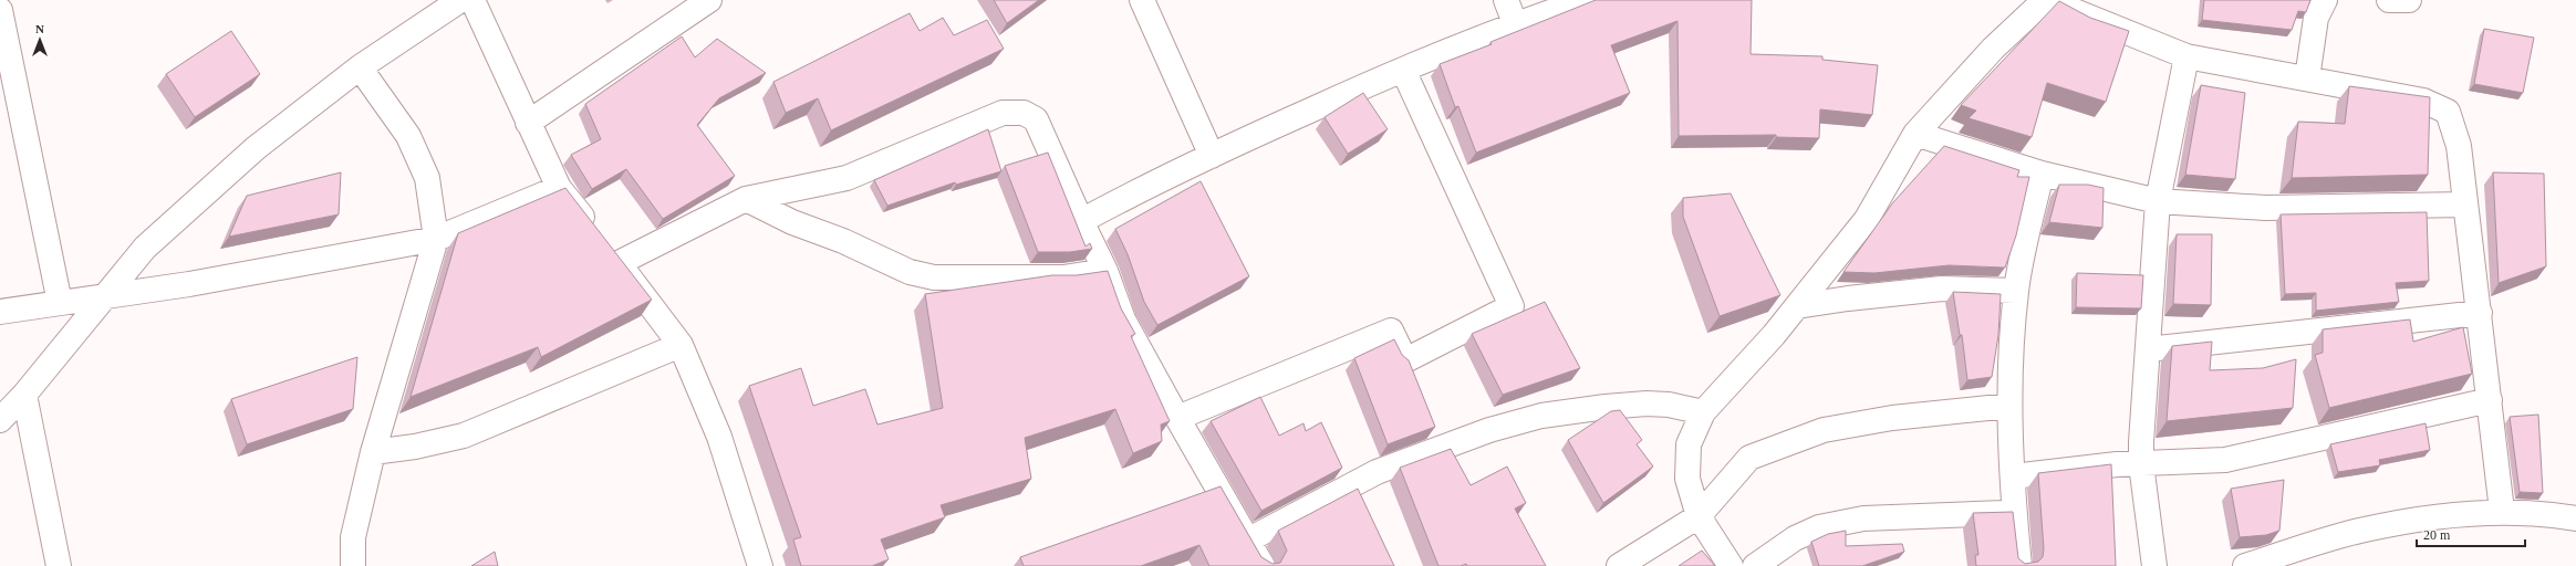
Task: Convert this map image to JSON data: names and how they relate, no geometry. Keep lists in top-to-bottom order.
{
  "scale_bar": "20 m",
  "north": "top"
}
